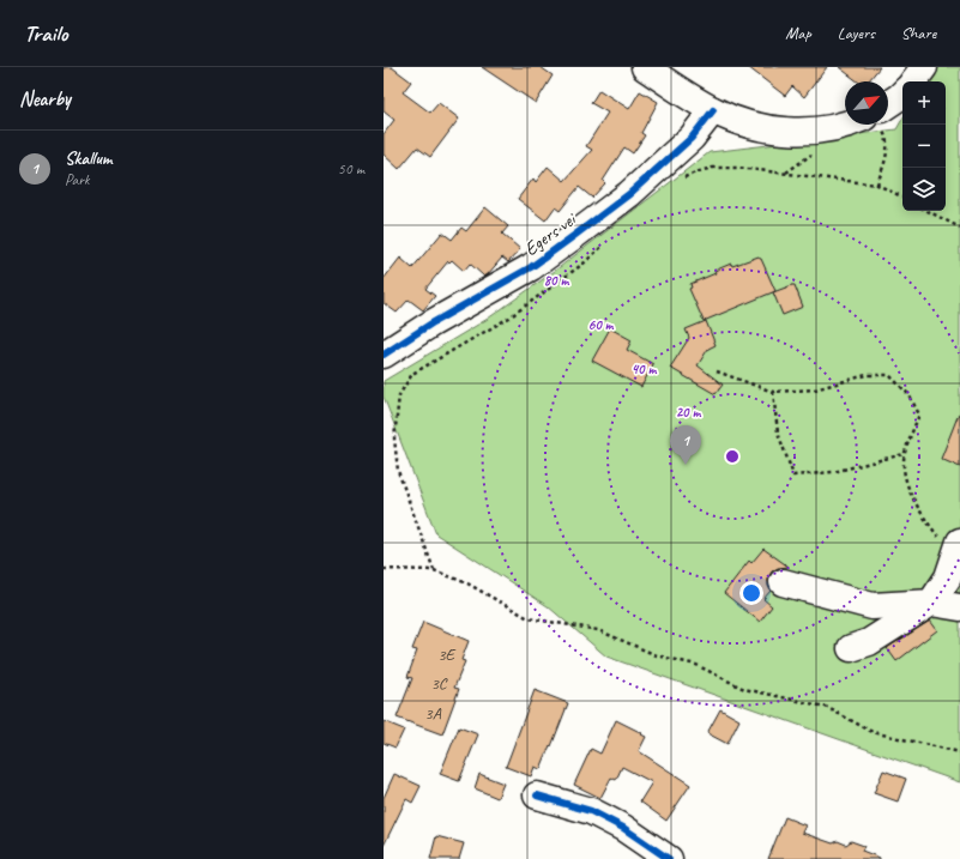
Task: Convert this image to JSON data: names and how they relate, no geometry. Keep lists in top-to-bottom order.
{
  "streets": {
    "street": ["Egers vei"]
  },
  "house_numbers": ["3E", "3C", "3A"],
  "north": "top right",
  "page": {
    "header": "Trailo",
    "nav": ["Map", "Layers", "Share"],
    "heading": "Nearby",
    "map_buttons": ["+", "−"],
    "list": [
      {
        "mark": "1",
        "name": "Skallum",
        "note": "Park",
        "value": "50 m"
      }
    ],
    "pins": "1"
  },
  "rings": [
    "80 m",
    "60 m",
    "40 m",
    "20 m"
  ]
}
